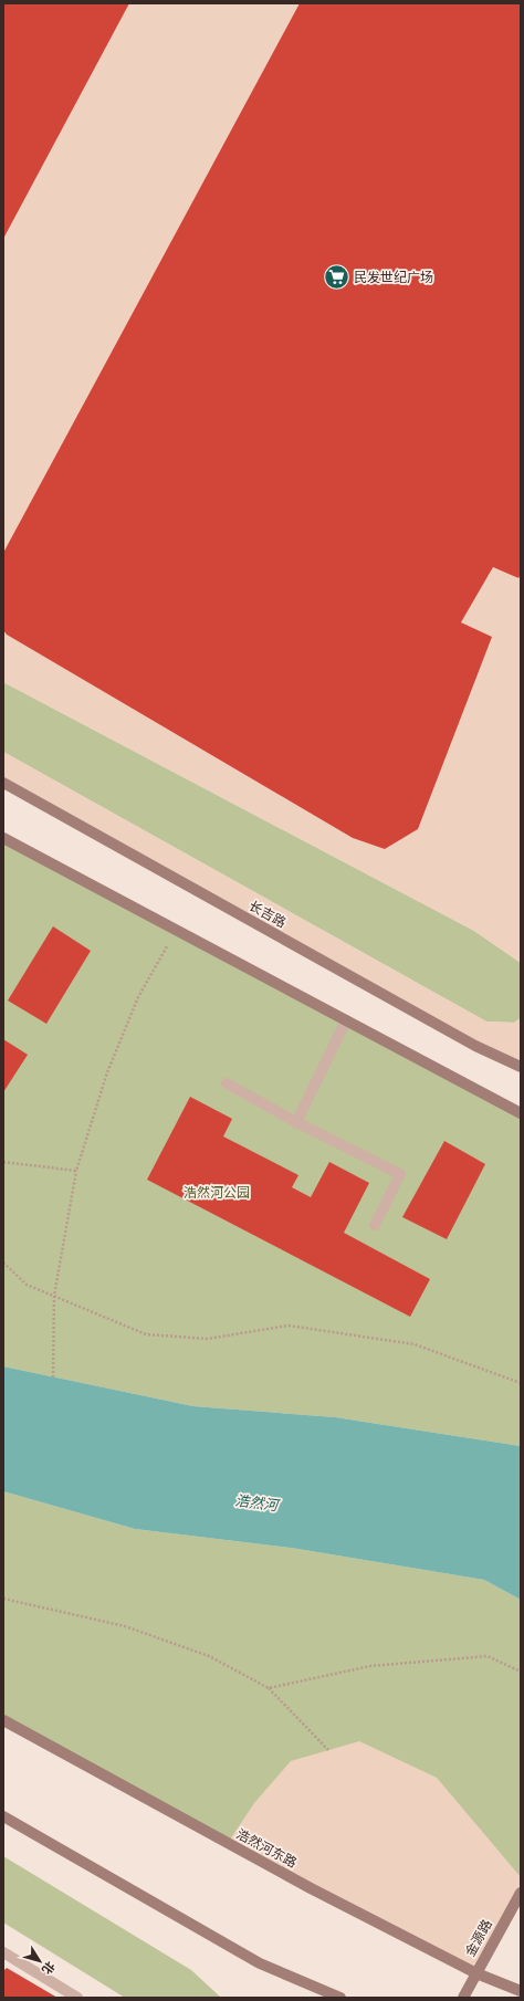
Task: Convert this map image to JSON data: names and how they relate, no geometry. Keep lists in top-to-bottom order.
{
  "streets": {
    "street": ["长吉路", "浩然河东路", "金源路"]
  },
  "crossings": [
    ["浩然河东路", "金源路"]
  ],
  "water": ["浩然河"],
  "parks": ["浩然河公园"],
  "places": {
    "supermarket": ["民发世纪广场"]
  },
  "north": "bottom right"
}
